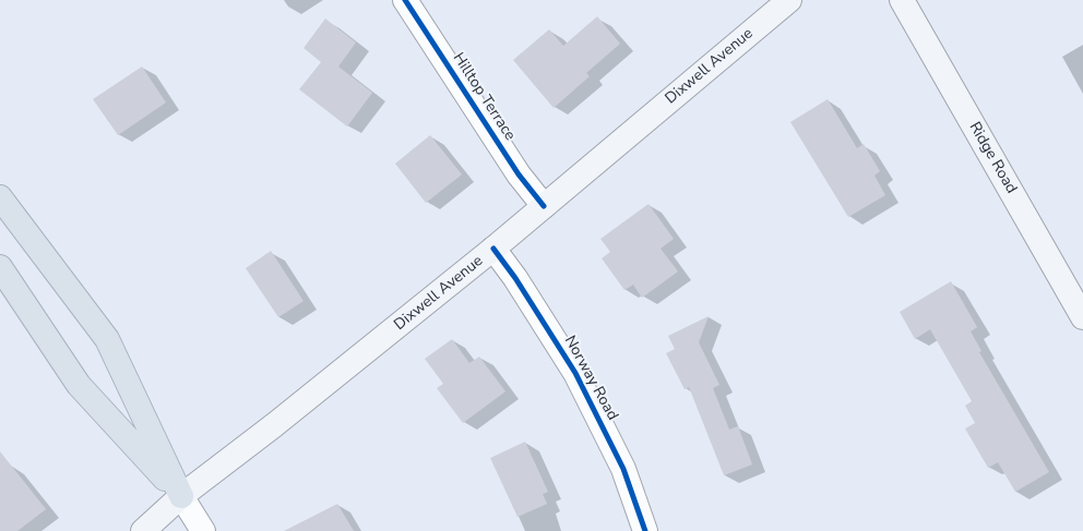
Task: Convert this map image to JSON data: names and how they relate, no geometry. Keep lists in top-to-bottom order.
{
  "streets": {
    "main road": ["Dixwell Avenue", "Ridge Road"],
    "street": ["Hilltop Terrace", "Norway Road"]
  },
  "crossings": [
    ["Dixwell Avenue", "Hilltop Terrace"],
    ["Dixwell Avenue", "Norway Road"]
  ]
}
